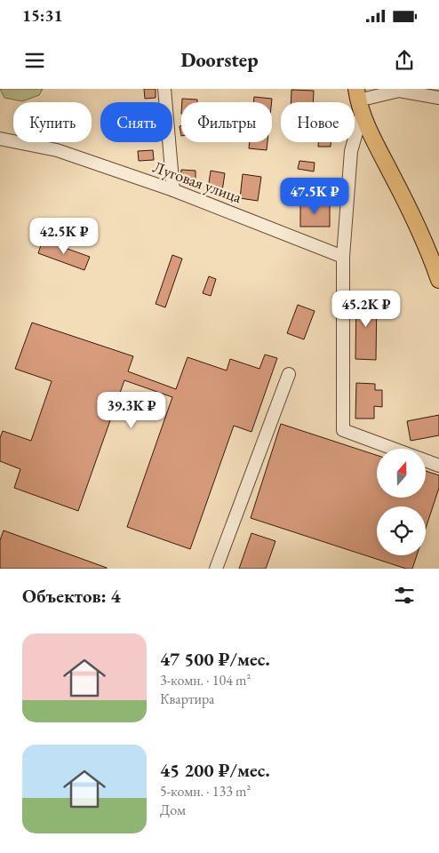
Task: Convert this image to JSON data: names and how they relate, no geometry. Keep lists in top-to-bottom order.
{
  "streets": {
    "street": ["Луговая улица"]
  },
  "north": "top",
  "page": {
    "status": "15:31",
    "header": "Doorstep",
    "chip": [
      "Купить",
      "Снять",
      "Фильтры",
      "Новое"
    ],
    "price": [
      "47.5K ₽",
      "42.5K ₽",
      "45.2K ₽",
      "39.3K ₽"
    ],
    "heading": "Объектов: 4",
    "list": [
      {
        "name": "47 500 ₽/мес.",
        "note": "3-комн. · 104 m² · Квартира"
      },
      {
        "name": "45 200 ₽/мес.",
        "note": "5-комн. · 133 m² · Дом"
      }
    ]
  }
}
